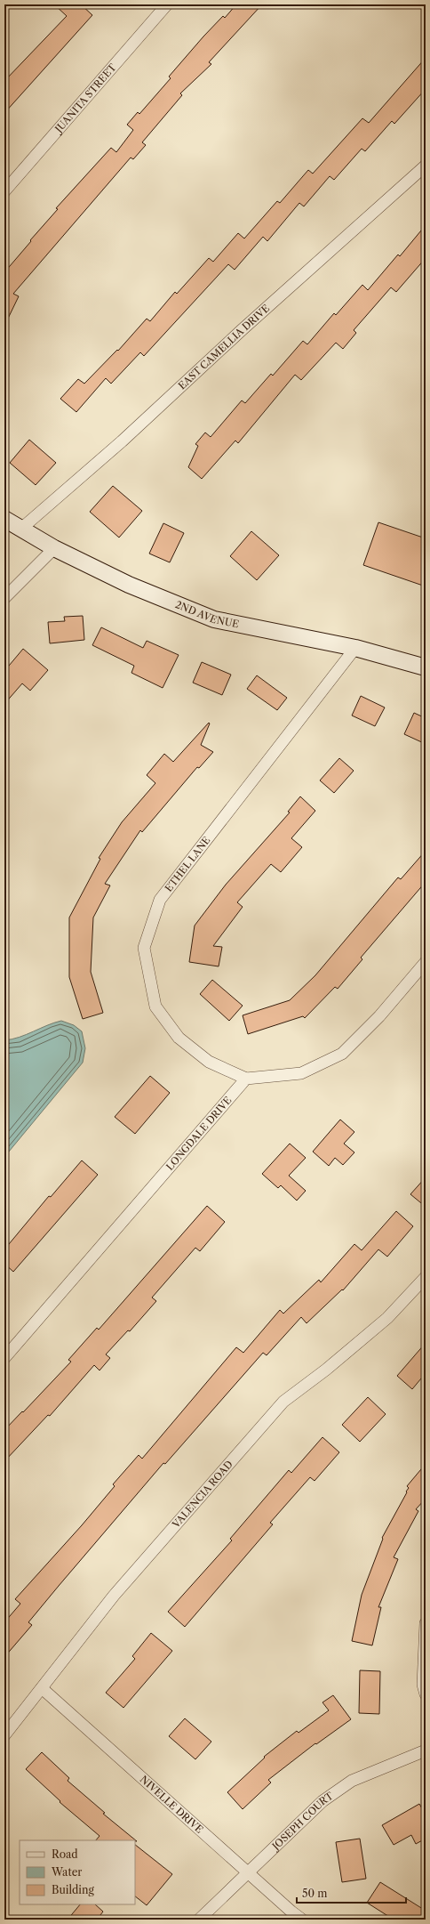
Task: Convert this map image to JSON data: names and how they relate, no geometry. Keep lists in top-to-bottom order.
{
  "streets": {
    "street": [
      "JUANITA STREET",
      "EAST CAMELLIA DRIVE",
      "2ND AVENUE",
      "ETHEL LANE",
      "LONGDALE DRIVE",
      "VALENCIA ROAD",
      "NIVELLE DRIVE",
      "JOSEPH COURT"
    ]
  },
  "crossings": [
    ["EAST CAMELLIA DRIVE", "2ND AVENUE"],
    ["2ND AVENUE", "ETHEL LANE"],
    ["ETHEL LANE", "LONGDALE DRIVE"],
    ["VALENCIA ROAD", "NIVELLE DRIVE"],
    ["NIVELLE DRIVE", "JOSEPH COURT"]
  ],
  "legend": ["Road", "Water", "Building"],
  "scale_bar": "50 m"
}
